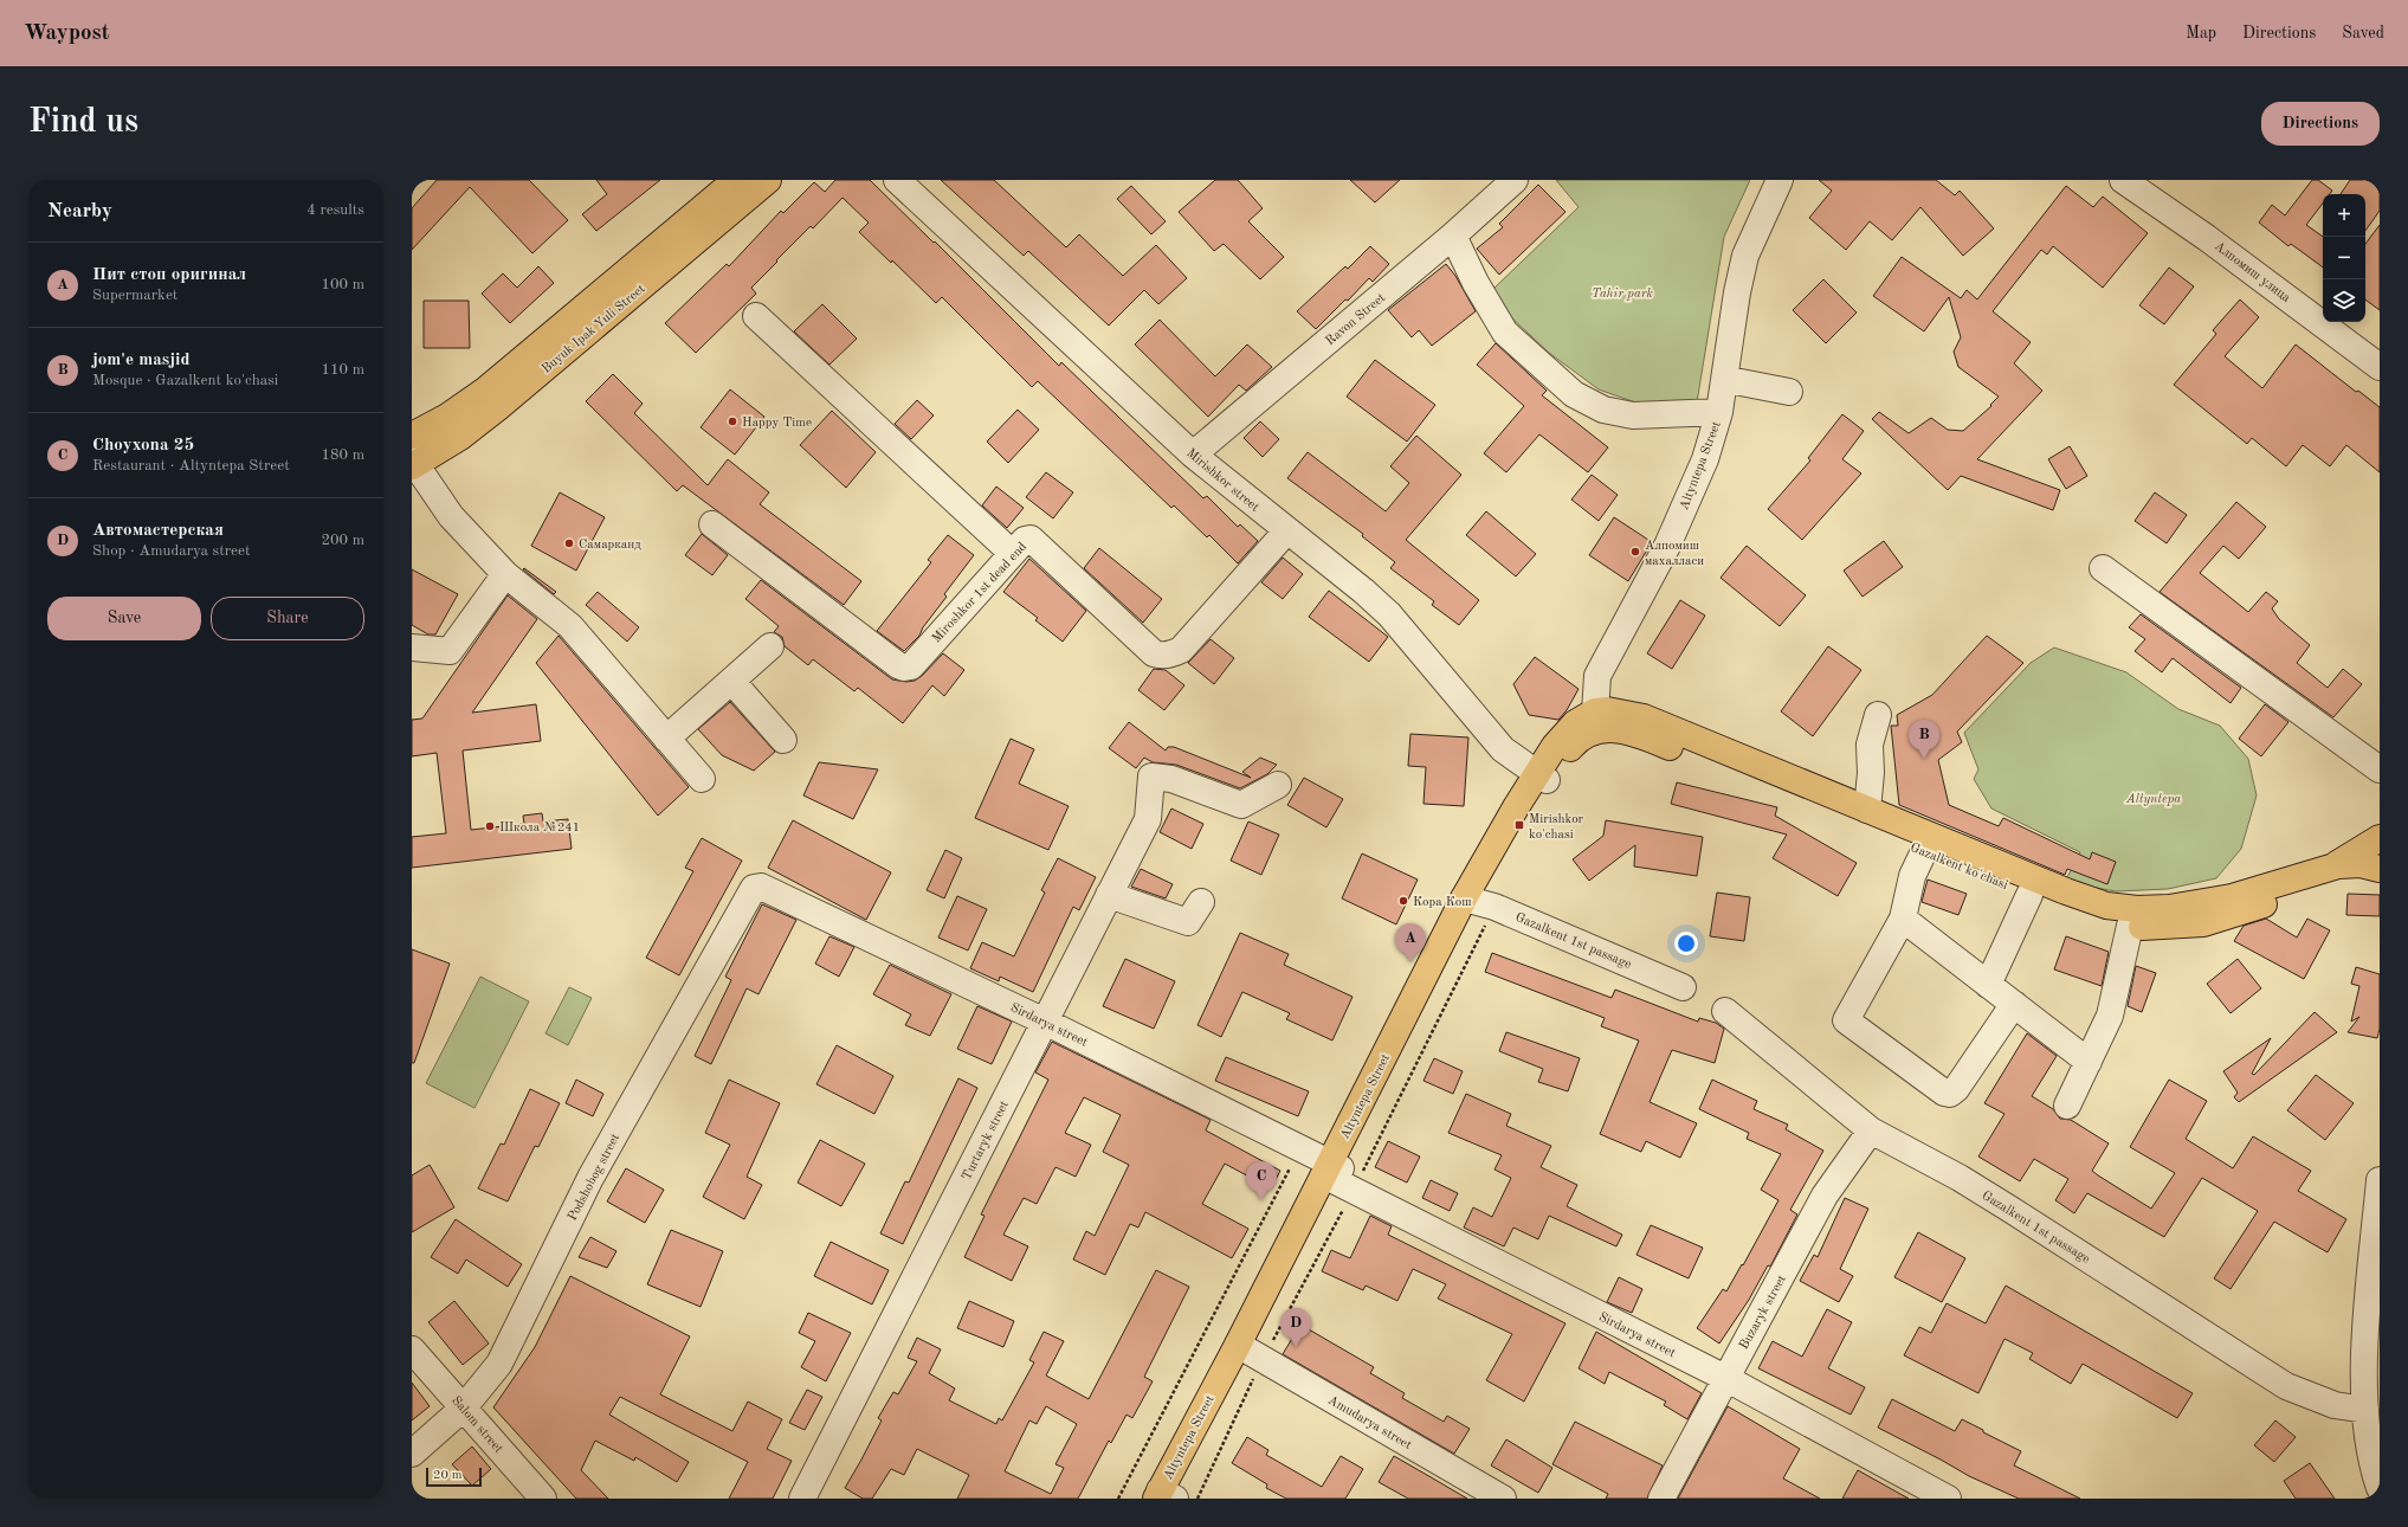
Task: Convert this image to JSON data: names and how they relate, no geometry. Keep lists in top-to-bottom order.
{
  "streets": {
    "main road": ["Buyuk Ipak Yuli Street", "Altyntepa Street", "Gazalkent ko'chasi"],
    "street": [
      "Алпомиш улица",
      "Ravon Street",
      "Mirishkor street",
      "Miroshkor 1st dead end",
      "Gazalkent 1st passage",
      "Sirdarya street",
      "Turtaryk street",
      "Podshobog street",
      "Buzaryk street",
      "Amudarya street",
      "Salom street"
    ]
  },
  "crossings": [
    ["Ravon Street", "Mirishkor street"],
    ["Altyntepa Street", "Mirishkor street"],
    ["Altyntepa Street", "Gazalkent ko'chasi"],
    ["Altyntepa Street", "Gazalkent 1st passage"],
    ["Altyntepa Street", "Sirdarya street"],
    ["Altyntepa Street", "Amudarya street"],
    ["Mirishkor street", "Miroshkor 1st dead end"],
    ["Gazalkent 1st passage", "Buzaryk street"],
    ["Sirdarya street", "Turtaryk street"],
    ["Sirdarya street", "Podshobog street"],
    ["Sirdarya street", "Buzaryk street"],
    ["Podshobog street", "Salom street"]
  ],
  "parks": ["Tahir park", "Altyntepa"],
  "places": {
    "other": [
      "Happy Time",
      "Самарканд",
      "Алпомиш махалласи",
      "Школа №241",
      "Кора Кош"
    ],
    "transit": ["Mirishkor ko'chasi"]
  },
  "scale_bar": "20 m",
  "page": {
    "header": "Waypost",
    "nav": ["Map", "Directions", "Saved"],
    "buttons": [
      "Directions",
      ["Save", "Share"]
    ],
    "title": "Find us",
    "heading": ["Nearby", "4 results"],
    "map_buttons": ["+", "−"],
    "list": [
      {
        "mark": "A",
        "name": "Пит стоп оригинал",
        "note": "Supermarket",
        "value": "100 m"
      },
      {
        "mark": "B",
        "name": "jom'e masjid",
        "note": "Mosque · Gazalkent ko'chasi",
        "value": "110 m"
      },
      {
        "mark": "C",
        "name": "Choyxona 25",
        "note": "Restaurant · Altyntepa Street",
        "value": "180 m"
      },
      {
        "mark": "D",
        "name": "Автомастерская",
        "note": "Shop · Amudarya street",
        "value": "200 m"
      }
    ],
    "pins": [
      "B",
      "A",
      "C",
      "D"
    ],
    "scale": "20 m"
  }
}
